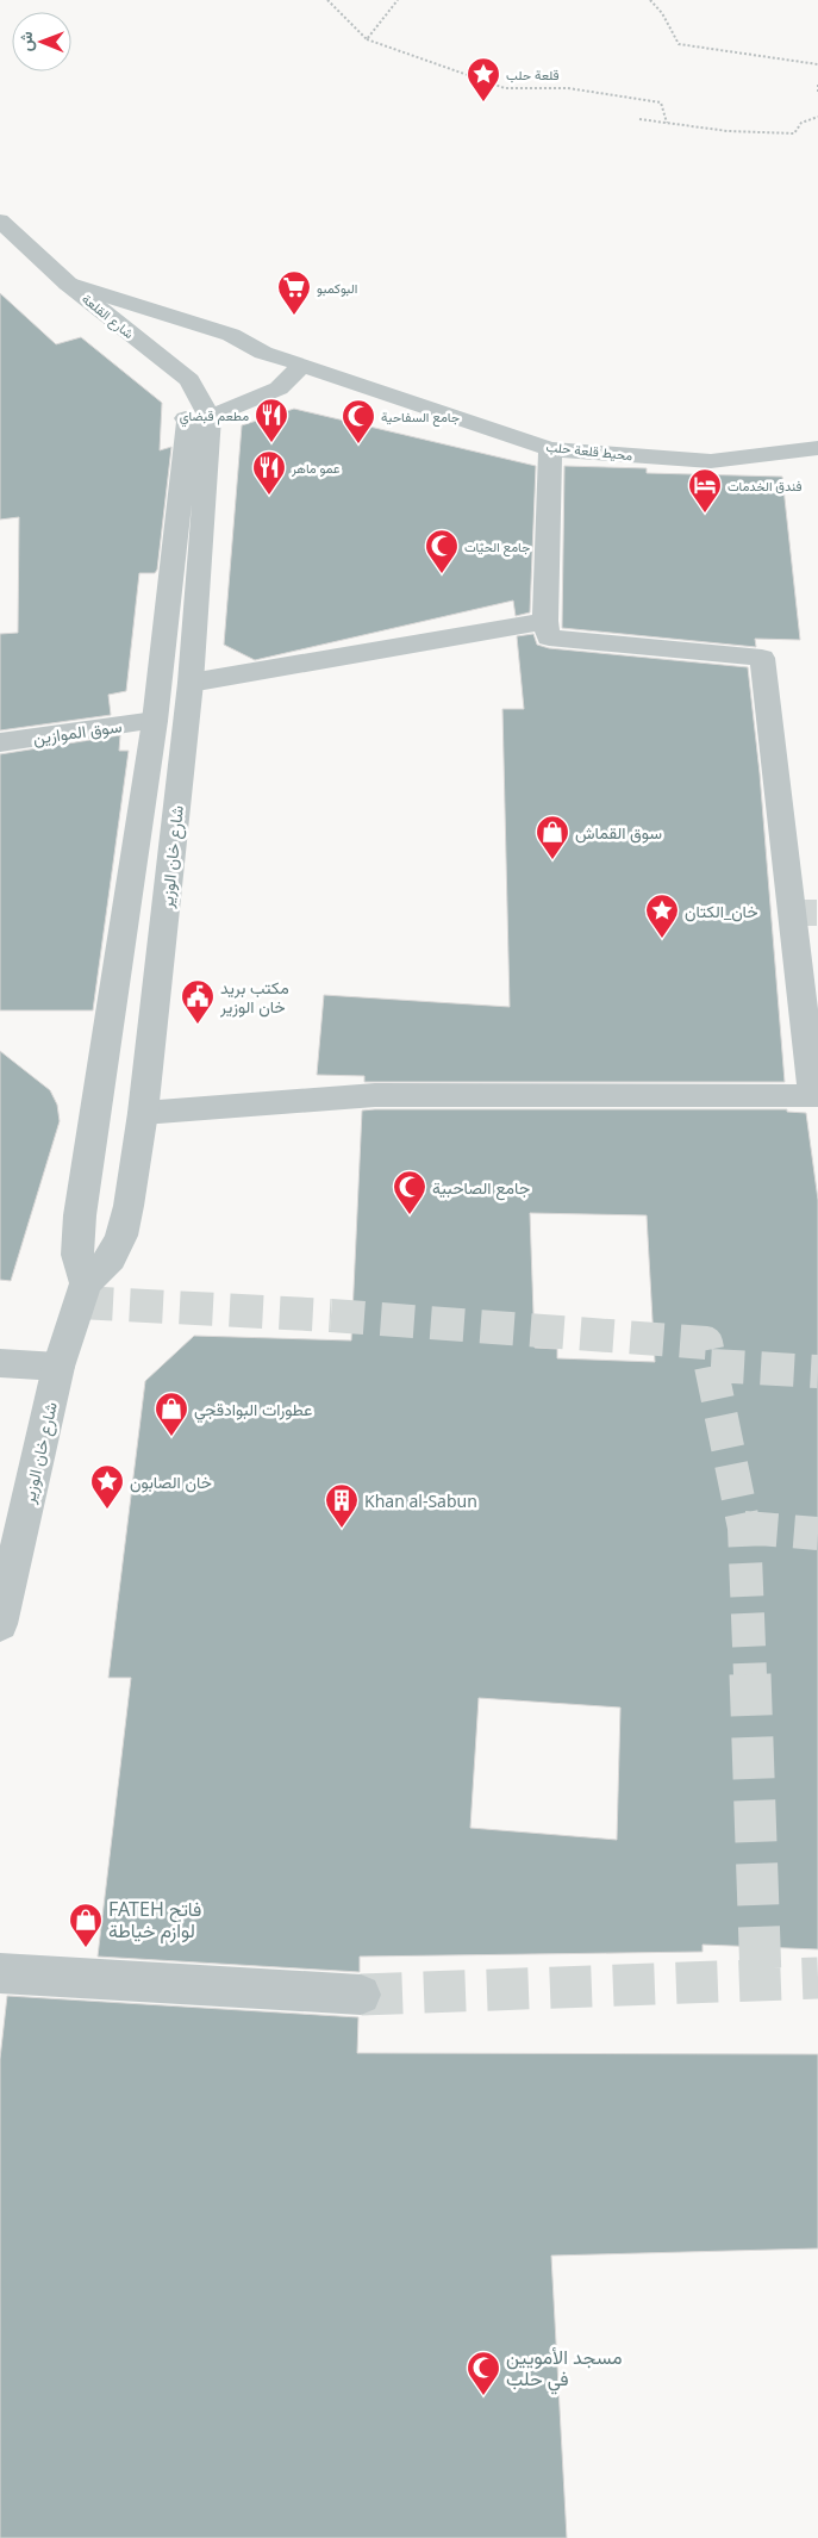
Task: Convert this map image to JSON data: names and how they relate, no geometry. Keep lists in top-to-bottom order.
{
  "streets": {
    "street": [
      "شارع القلعة",
      "محيط قلعة حلب",
      "سوق الموازين",
      "شارع خان الوزير"
    ]
  },
  "crossings": [
    ["شارع القلعة", "محيط قلعة حلب"],
    ["شارع القلعة", "شارع خان الوزير"],
    ["سوق الموازين", "شارع خان الوزير"]
  ],
  "places": {
    "place": ["قلعة حلب", "خان_الكتان", "خان الصابون"],
    "supermarket": ["البوكمبو"],
    "restaurant": ["مطعم قبضاي", "عمو ماهر"],
    "mosque": [
      "جامع السفاحية",
      "جامع الحيّات",
      "جامع الصاحبية",
      "مسجد الأمويين في حلب"
    ],
    "hotel": ["فندق الخدمات"],
    "shop": ["سوق القماش", "عطورات البوادقجي", "FATEH فاتح لوازم خياطة"],
    "public building": ["مكتب بريد خان الوزير"],
    "building": ["Khan al-Sabun"]
  },
  "north": "left"
}
